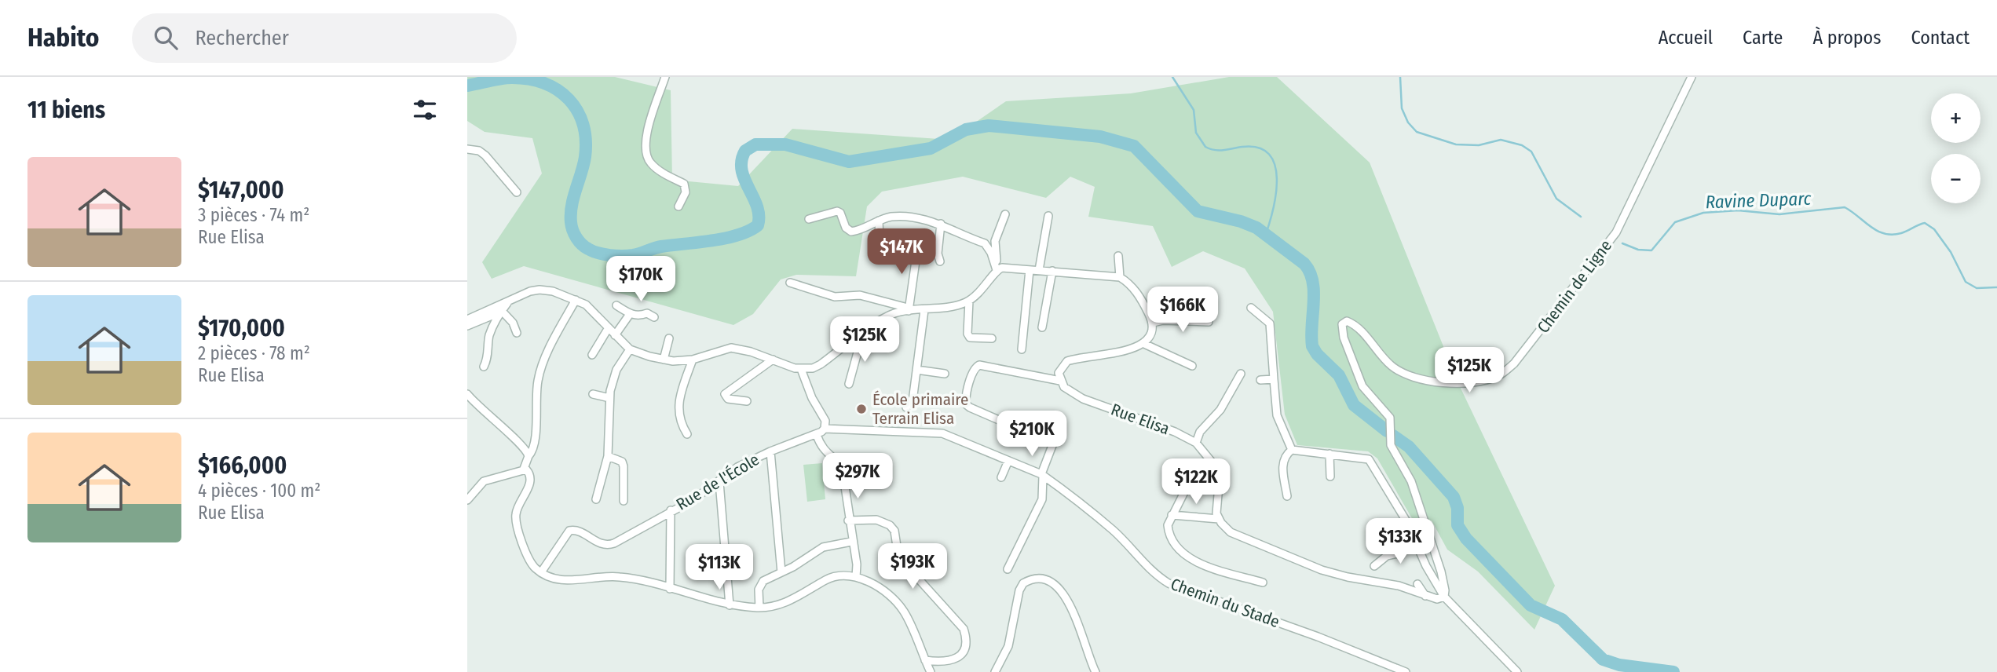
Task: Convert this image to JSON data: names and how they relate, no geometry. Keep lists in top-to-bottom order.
{
  "streets": {
    "street": [
      "Chemin de Ligne",
      "Rue Elisa",
      "Rue de l'École",
      "Chemin du Stade"
    ]
  },
  "crossings": [
    ["Rue de l'École", "Chemin du Stade"]
  ],
  "water": ["Ravine Duparc"],
  "places": ["École primaire Terrain Elisa"],
  "page": {
    "header": "Habito",
    "search": "Rechercher",
    "nav": [
      "Accueil",
      "Carte",
      "À propos",
      "Contact"
    ],
    "heading": "11 biens",
    "map_buttons": ["+", "−"],
    "list": [
      {
        "name": "$147,000",
        "note": "3 pièces · 74 m² · Rue Elisa"
      },
      {
        "name": "$170,000",
        "note": "2 pièces · 78 m² · Rue Elisa"
      },
      {
        "name": "$166,000",
        "note": "4 pièces · 100 m² · Rue Elisa"
      }
    ],
    "price": [
      "$147K",
      "$170K",
      "$166K",
      "$125K",
      "$125K",
      "$210K",
      "$297K",
      "$122K",
      "$133K",
      "$193K",
      "$113K"
    ]
  }
}
